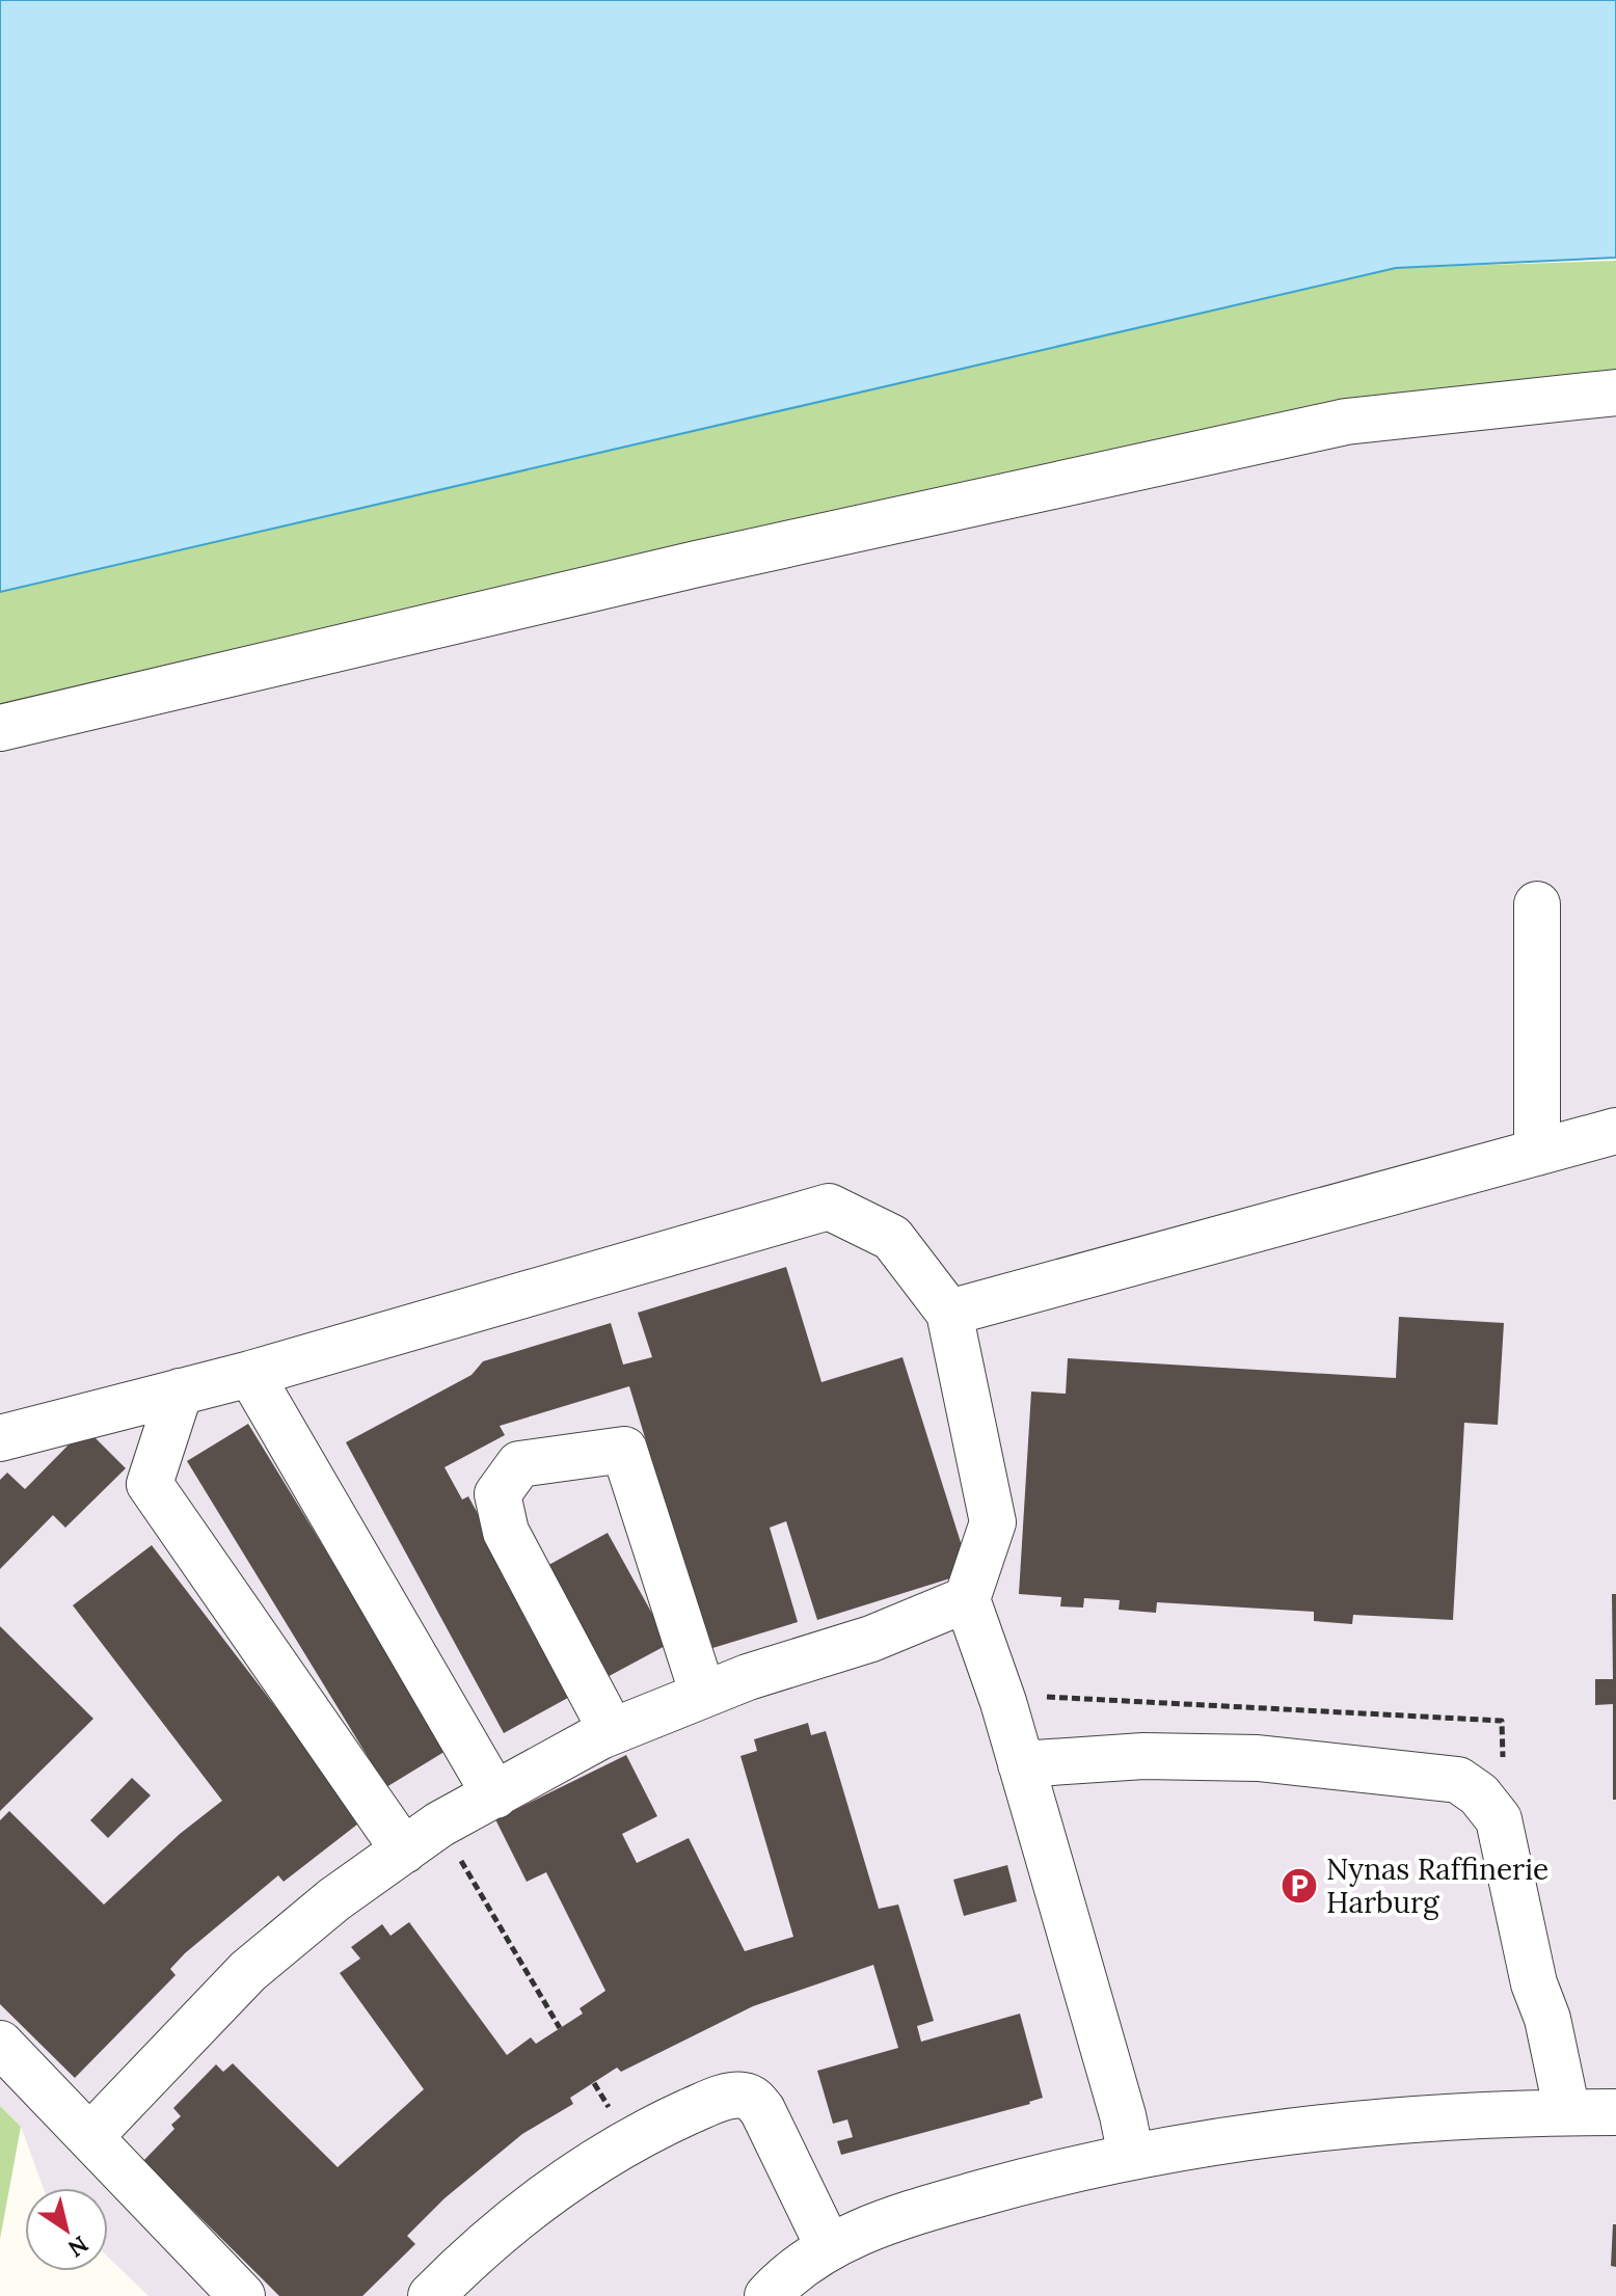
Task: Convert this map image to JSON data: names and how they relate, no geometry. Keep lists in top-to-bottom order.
{
  "places": {
    "parking": ["Nynas Raffinerie Harburg"]
  },
  "north": "bottom right"
}
